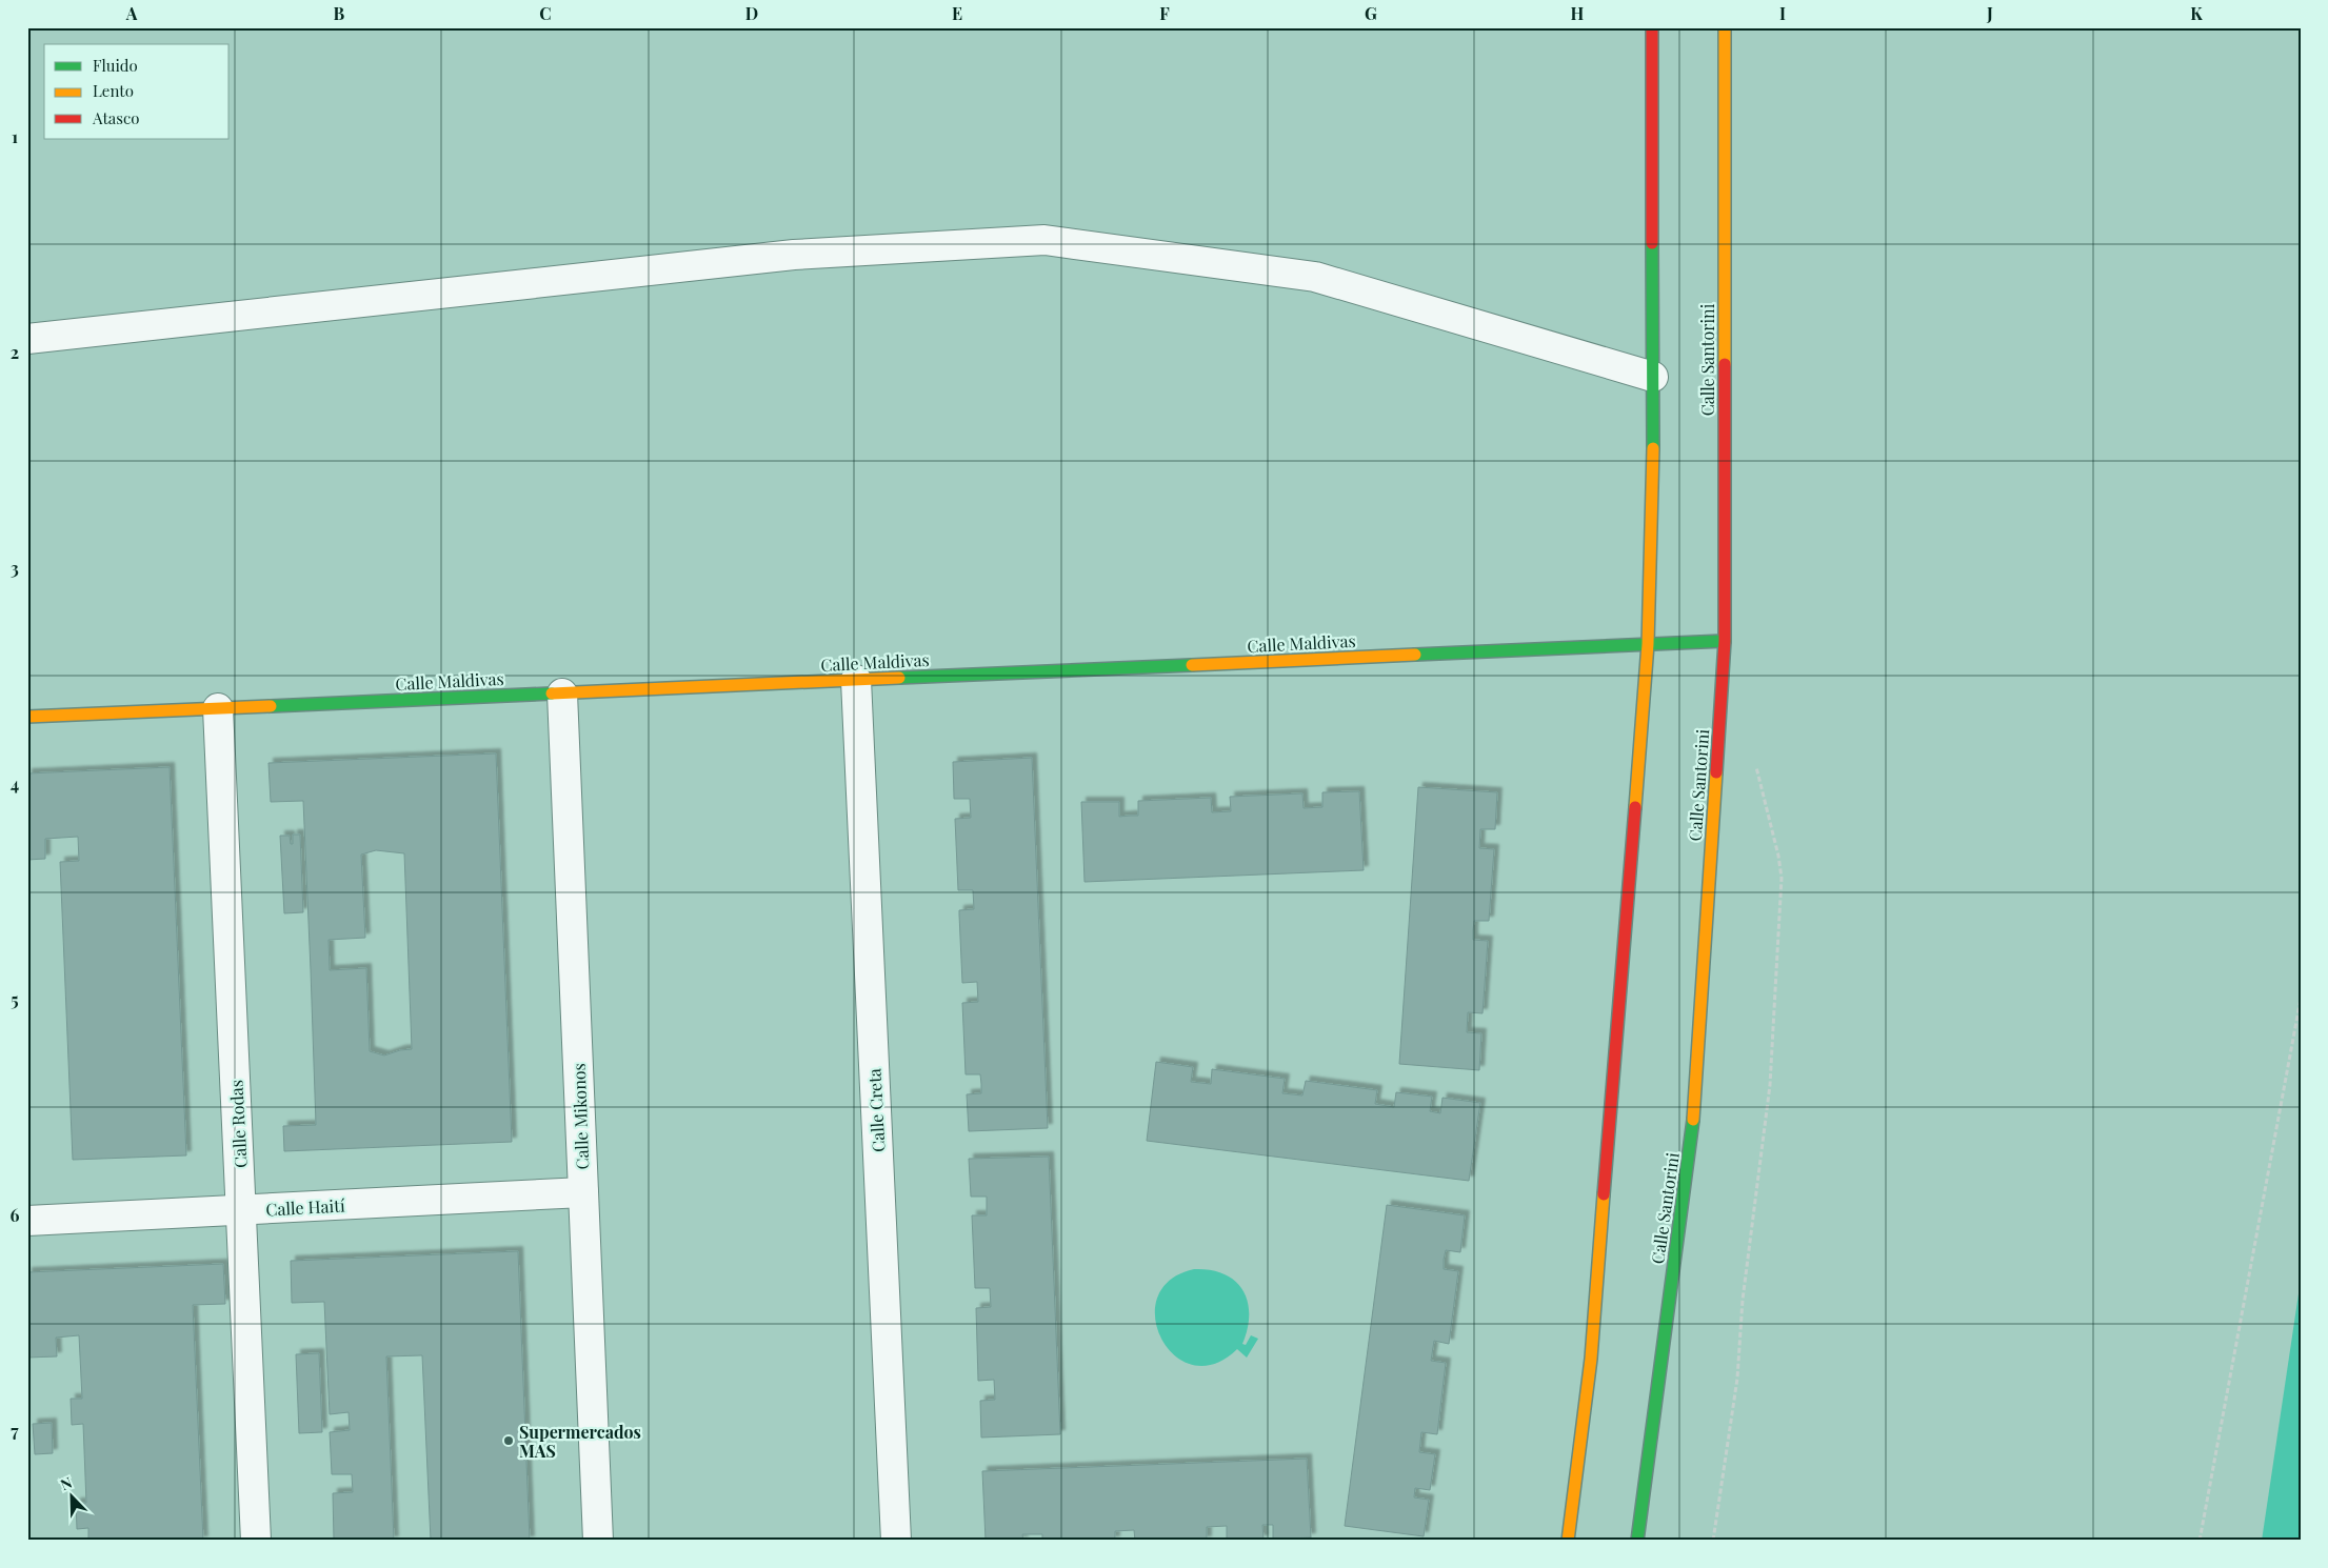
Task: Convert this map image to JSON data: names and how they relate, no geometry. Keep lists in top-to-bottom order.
{
  "streets": {
    "street": [
      "Calle Santorini",
      "Calle Maldivas",
      "Calle Creta",
      "Calle Mikonos",
      "Calle Rodas",
      "Calle Haití"
    ]
  },
  "crossings": [
    ["Calle Santorini", "Calle Maldivas"],
    ["Calle Maldivas", "Calle Creta"],
    ["Calle Maldivas", "Calle Mikonos"],
    ["Calle Maldivas", "Calle Rodas"],
    ["Calle Mikonos", "Calle Haití"],
    ["Calle Rodas", "Calle Haití"]
  ],
  "places": ["Supermercados MAS"],
  "legend": ["Fluido", "Lento", "Atasco"],
  "north": "top left",
  "grid": {
    "columns": [
      "A",
      "B",
      "C",
      "D",
      "E",
      "F",
      "G",
      "H",
      "I",
      "J",
      "K"
    ],
    "rows": [
      "1",
      "2",
      "3",
      "4",
      "5",
      "6",
      "7"
    ]
  }
}
